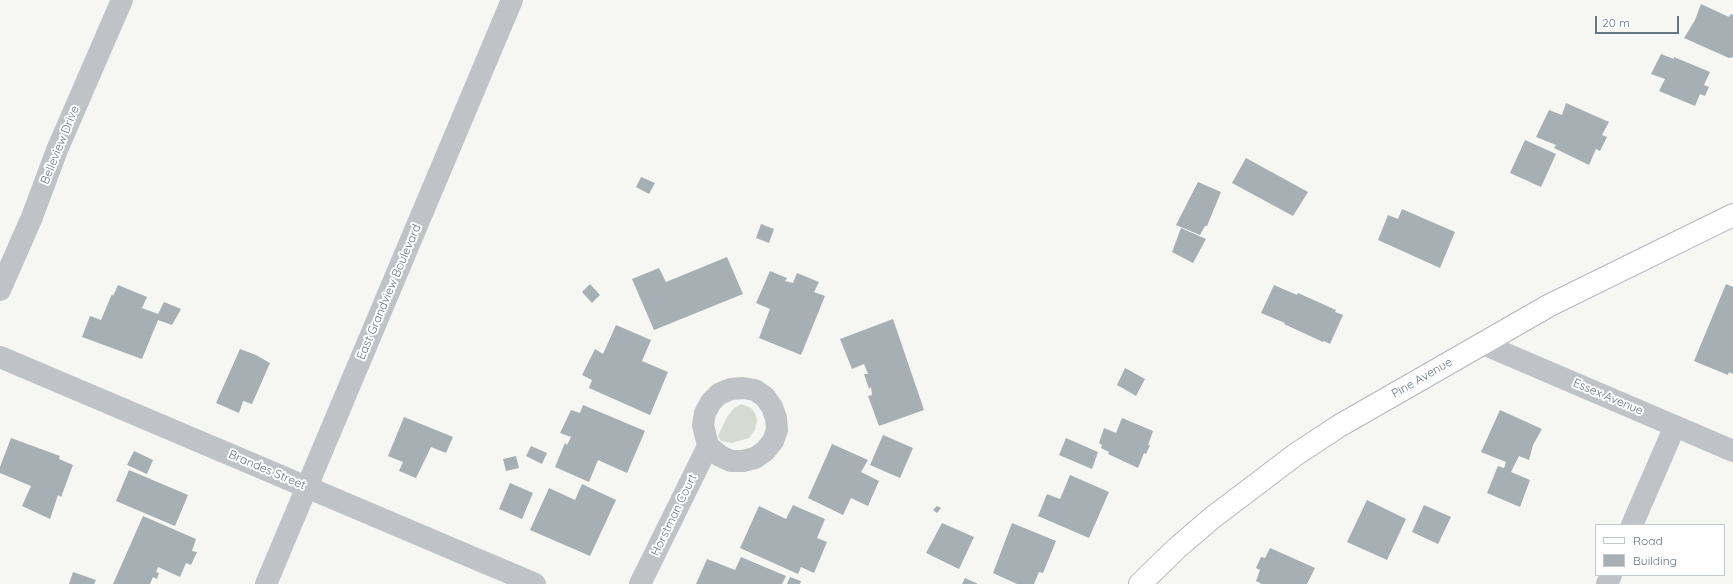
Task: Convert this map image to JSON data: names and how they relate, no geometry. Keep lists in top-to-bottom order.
{
  "streets": {
    "main road": ["Pine Avenue"],
    "street": [
      "Belleview Drive",
      "East Grandview Boulevard",
      "Essex Avenue",
      "Brandes Street",
      "Horstman Court"
    ]
  },
  "crossings": [
    ["East Grandview Boulevard", "Brandes Street"],
    ["Pine Avenue", "Essex Avenue"]
  ],
  "legend": ["Road", "Building"],
  "scale_bar": "20 m"
}
